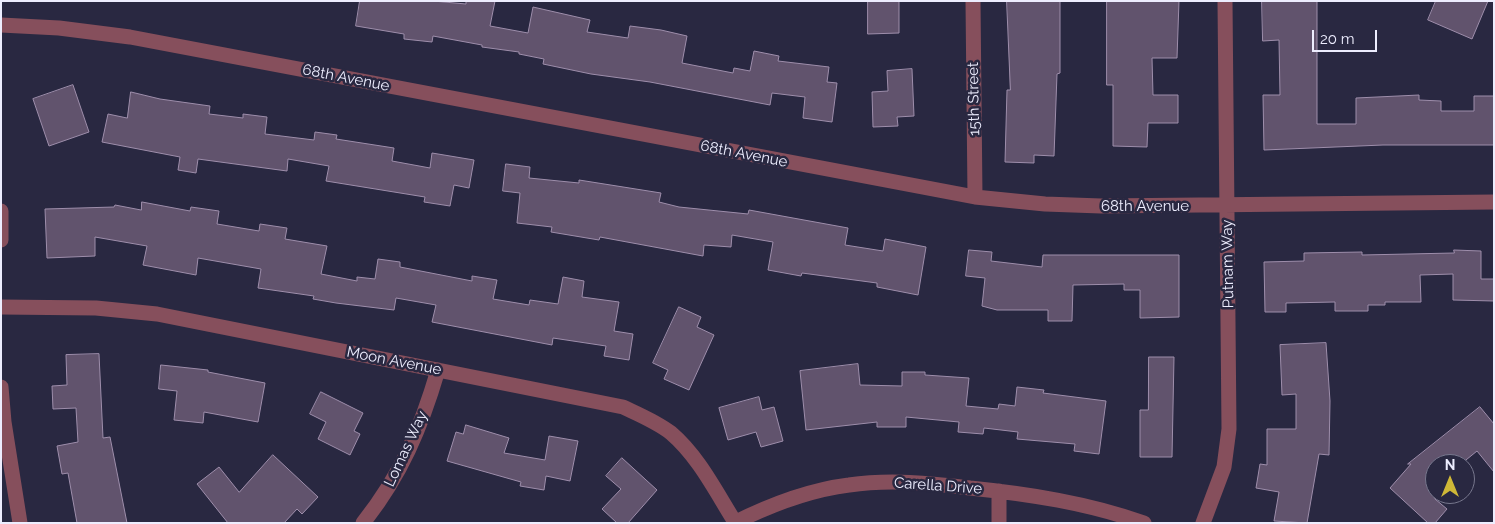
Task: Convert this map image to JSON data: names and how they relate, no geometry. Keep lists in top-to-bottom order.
{
  "streets": {
    "street": [
      "68th Avenue",
      "15th Street",
      "Putnam Way",
      "Moon Avenue",
      "Lomas Way",
      "Carella Drive"
    ]
  },
  "crossings": [
    ["68th Avenue", "15th Street"],
    ["68th Avenue", "Putnam Way"],
    ["Moon Avenue", "Lomas Way"],
    ["Moon Avenue", "Carella Drive"]
  ],
  "scale_bar": "20 m",
  "north": "top"
}
